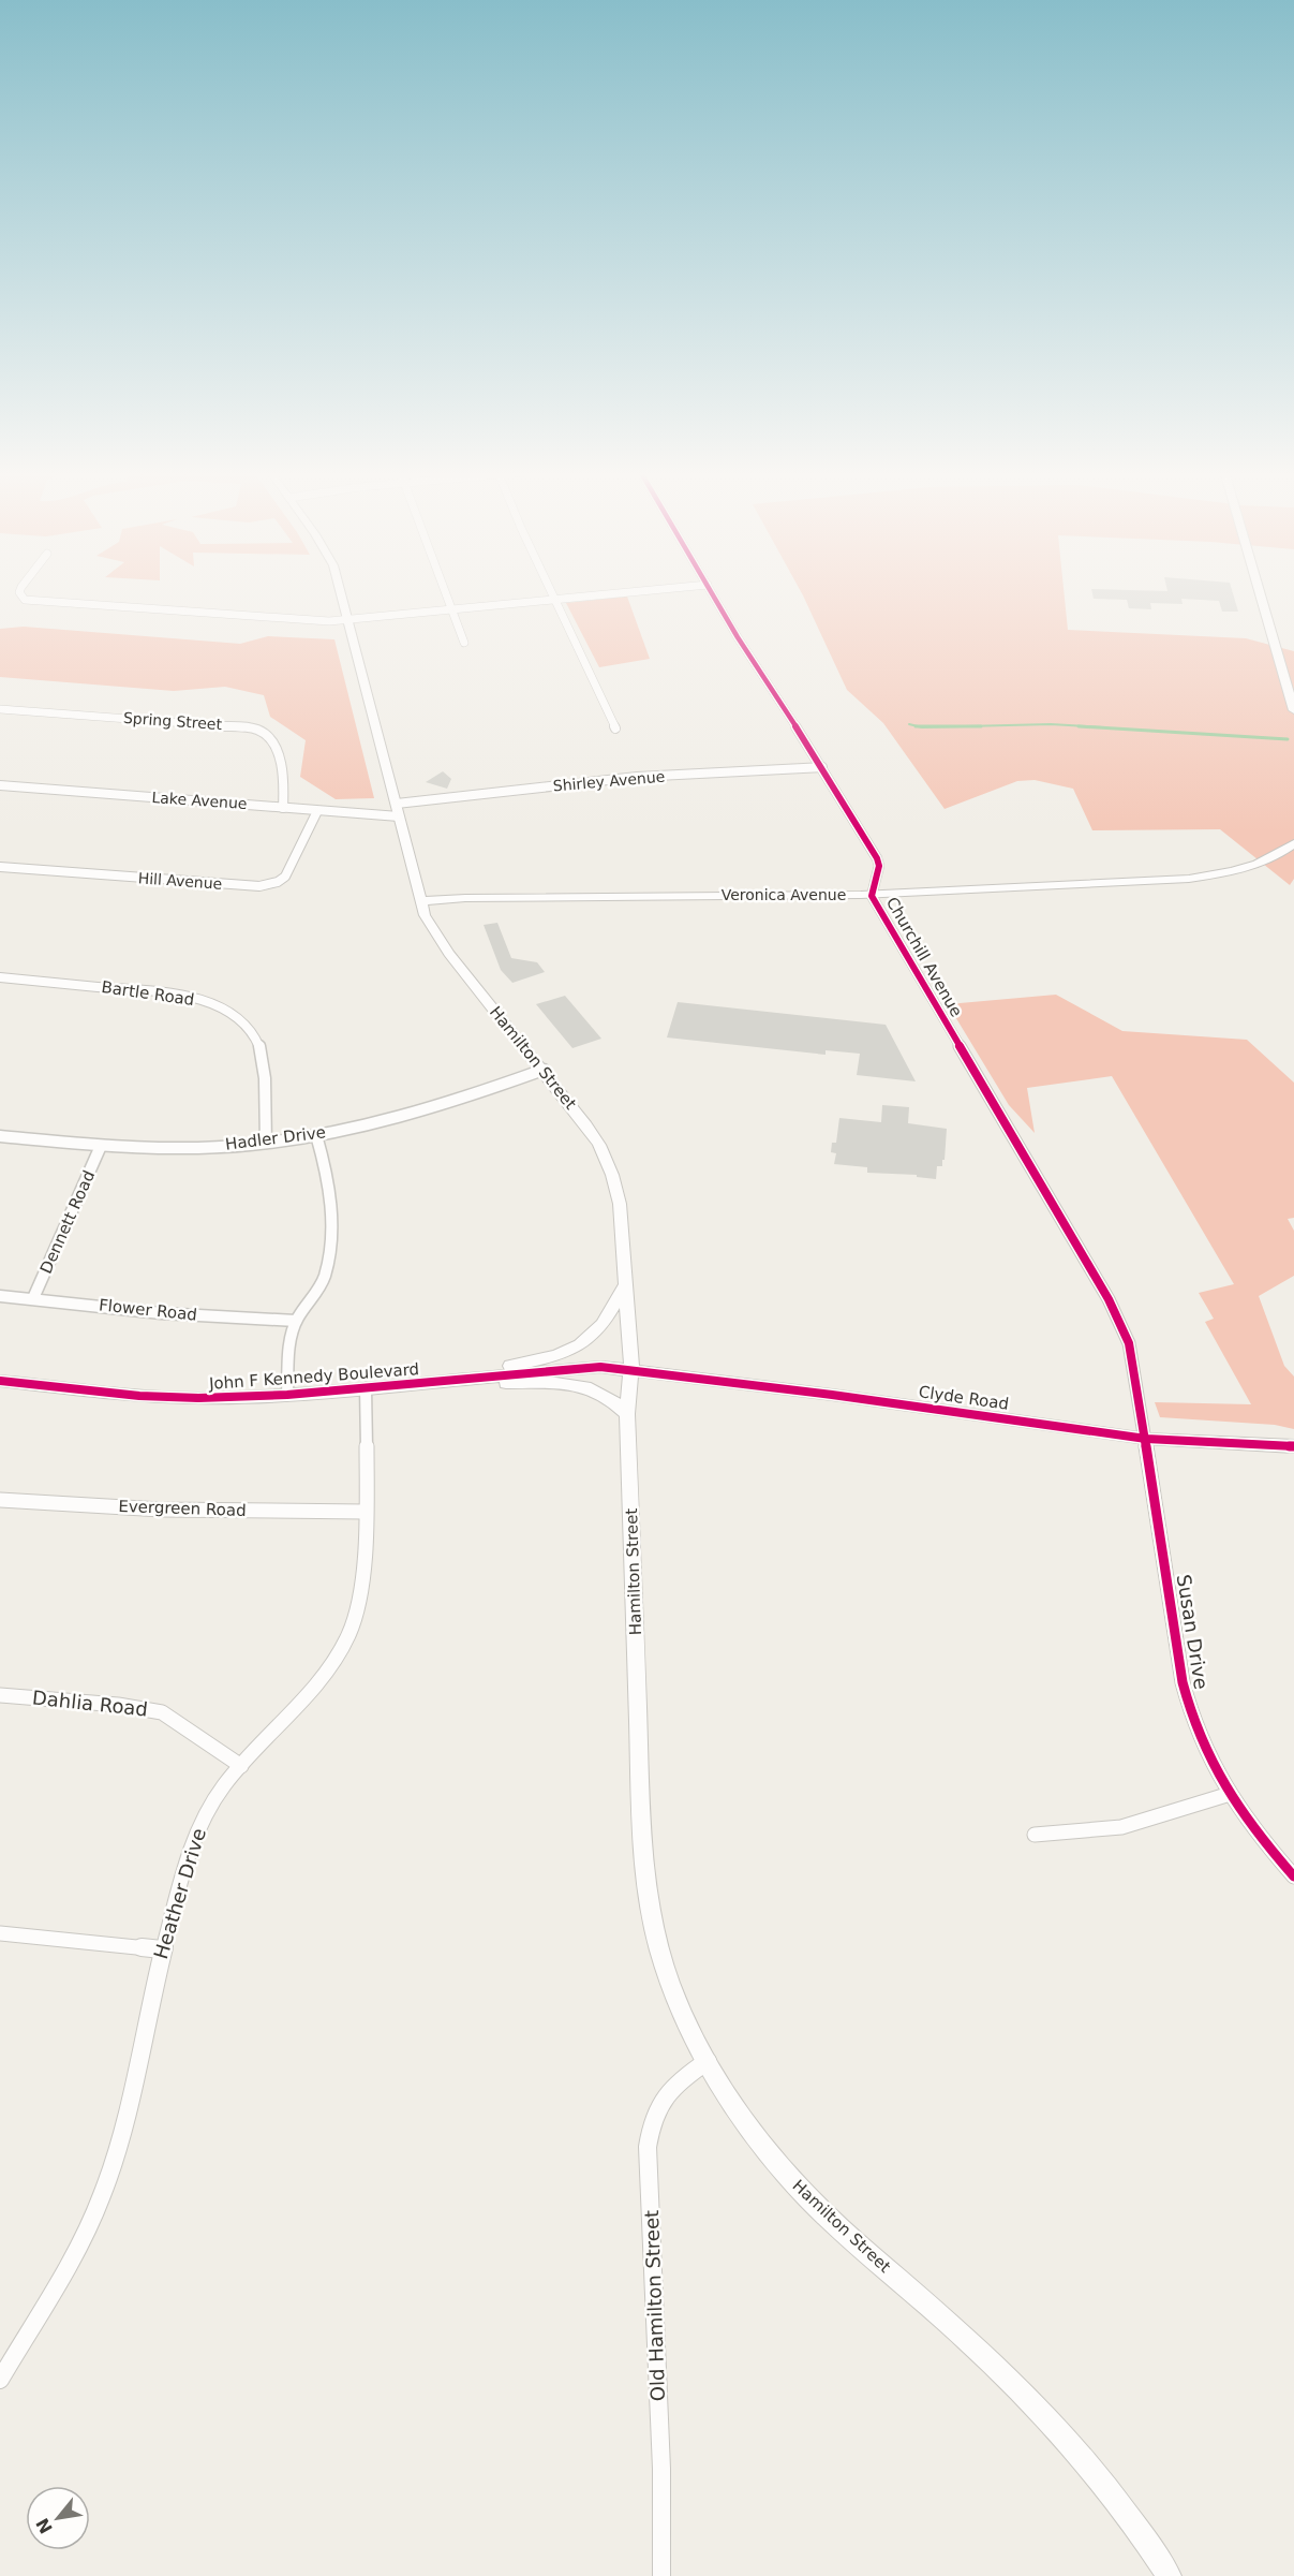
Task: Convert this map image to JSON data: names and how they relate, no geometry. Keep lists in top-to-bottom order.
{
  "streets": {
    "street": [
      "Spring Street",
      "Shirley Avenue",
      "Lake Avenue",
      "Hill Avenue",
      "Veronica Avenue",
      "Churchill Avenue",
      "Bartle Road",
      "Hamilton Street",
      "Hadler Drive",
      "Dennett Road",
      "Flower Road",
      "John F Kennedy Boulevard",
      "Clyde Road",
      "Evergreen Road",
      "Susan Drive",
      "Dahlia Road",
      "Heather Drive",
      "Old Hamilton Street"
    ]
  },
  "crossings": [
    ["Spring Street", "Lake Avenue"],
    ["Shirley Avenue", "Churchill Avenue"],
    ["Shirley Avenue", "Hamilton Street"],
    ["Lake Avenue", "Hill Avenue"],
    ["Lake Avenue", "Hamilton Street"],
    ["Veronica Avenue", "Churchill Avenue"],
    ["Veronica Avenue", "Hamilton Street"],
    ["Churchill Avenue", "Clyde Road"],
    ["Churchill Avenue", "Susan Drive"],
    ["Bartle Road", "Hadler Drive"],
    ["Hamilton Street", "Hadler Drive"],
    ["Hamilton Street", "John F Kennedy Boulevard"],
    ["Hamilton Street", "Clyde Road"],
    ["Hamilton Street", "Old Hamilton Street"],
    ["Hadler Drive", "Dennett Road"],
    ["Dennett Road", "Flower Road"],
    ["John F Kennedy Boulevard", "Clyde Road"],
    ["John F Kennedy Boulevard", "Heather Drive"],
    ["Clyde Road", "Susan Drive"],
    ["Evergreen Road", "Heather Drive"],
    ["Dahlia Road", "Heather Drive"]
  ],
  "north": "bottom left"
}
